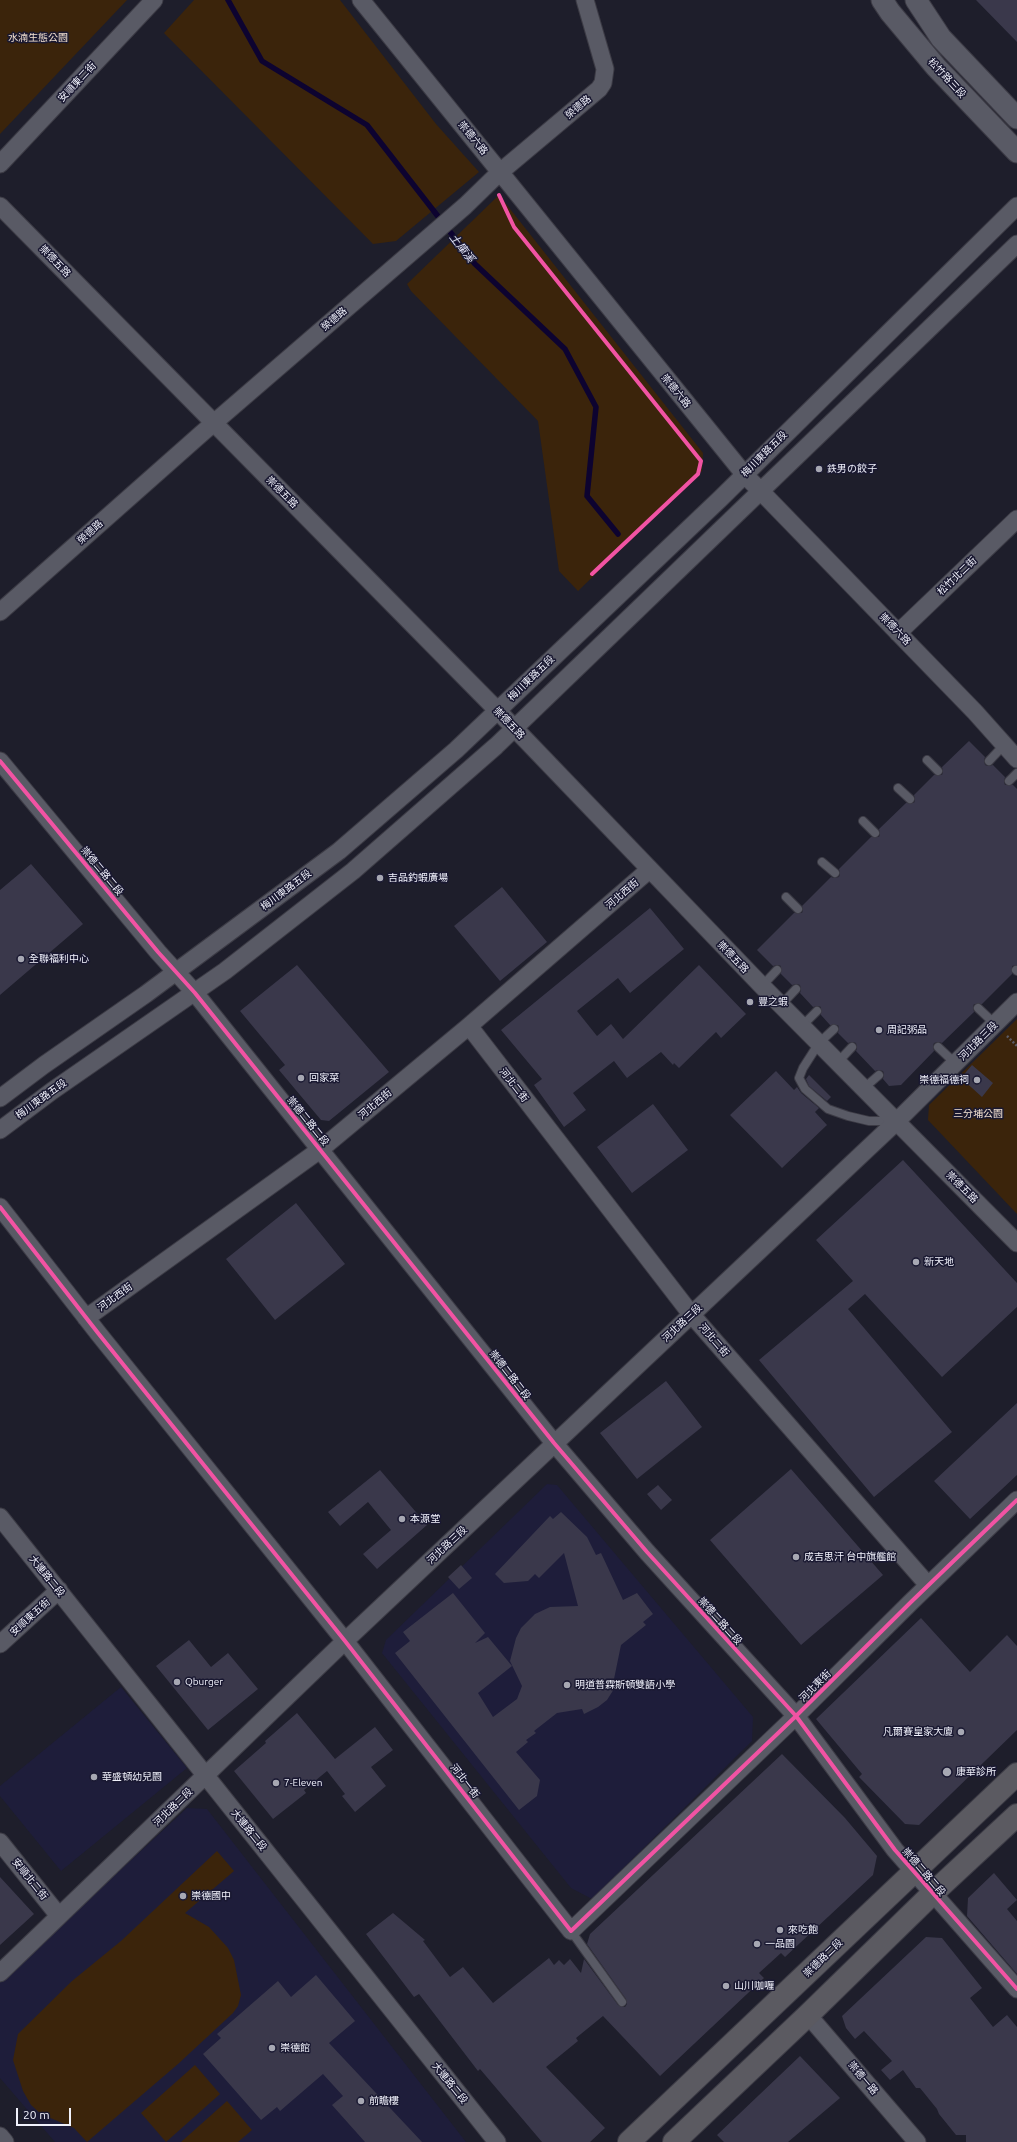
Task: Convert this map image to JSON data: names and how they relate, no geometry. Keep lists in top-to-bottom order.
{
  "streets": {
    "main road": ["崇德路二段"],
    "street": [
      "松竹路三段",
      "安順東二街",
      "榮德路",
      "崇德六路",
      "崇德五路",
      "梅川東路五段",
      "松竹北二街",
      "崇德二路二段",
      "河北西街",
      "河北路三段",
      "河北二街",
      "大連路二段",
      "安順東五街",
      "河北東街",
      "河北一街",
      "河北路二段",
      "安順北二街",
      "崇德一路"
    ]
  },
  "crossings": [
    ["榮德路", "崇德六路"],
    ["榮德路", "崇德五路"],
    ["崇德六路", "梅川東路五段"],
    ["崇德六路", "松竹北二街"],
    ["崇德五路", "梅川東路五段"],
    ["崇德五路", "河北西街"],
    ["崇德五路", "河北路三段"],
    ["梅川東路五段", "崇德二路二段"],
    ["崇德二路二段", "河北西街"],
    ["崇德二路二段", "河北路三段"],
    ["崇德二路二段", "河北東街"],
    ["崇德二路二段", "崇德路二段"],
    ["河北西街", "河北二街"],
    ["河北西街", "河北一街"],
    ["河北路三段", "河北二街"],
    ["河北路三段", "河北一街"],
    ["河北路三段", "河北路二段"],
    ["河北二街", "河北東街"],
    ["大連路二段", "安順東五街"],
    ["大連路二段", "河北路二段"],
    ["河北東街", "河北一街"],
    ["河北一街", "河北路二段"],
    ["河北路二段", "安順北二街"]
  ],
  "water": ["土庫溪"],
  "parks": ["水湳生態公園", "三分埔公園"],
  "places": [
    "鉄男の餃子",
    "吉品釣蝦廣場",
    "全聯福利中心",
    "豐之蝦",
    "周記粥品",
    "回家菜",
    "崇德福德祠",
    "新天地",
    "本源堂",
    "成吉思汗 台中旗艦館",
    "Qburger",
    "明道普霖斯頓雙語小學",
    "凡爾賽皇家大廈",
    "康華診所",
    "華盛頓幼兒園",
    "7-Eleven",
    "崇德國中",
    "來吃飽",
    "一品園",
    "山川咖喱",
    "崇德館",
    "前瞻樓"
  ],
  "scale_bar": "20 m"
}
